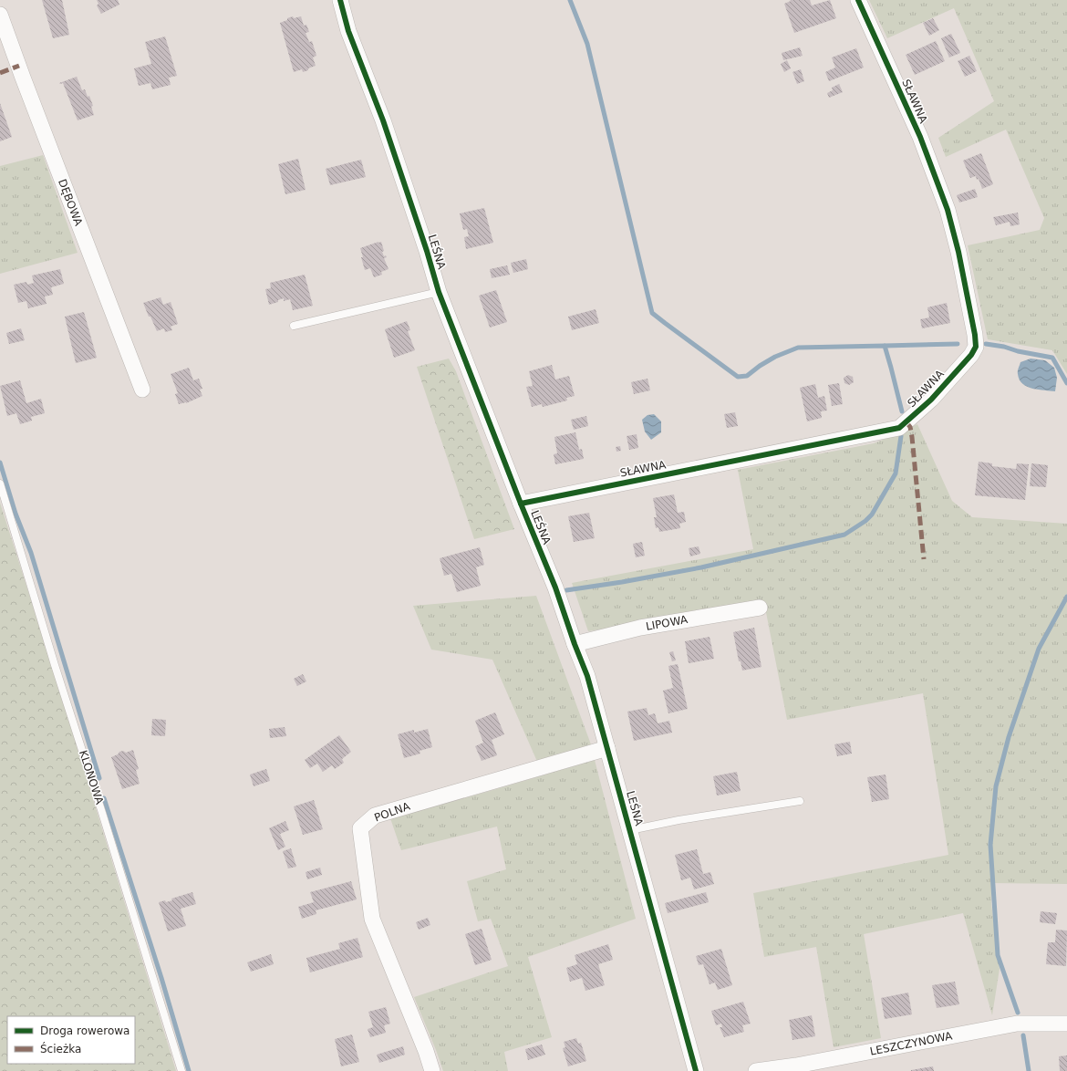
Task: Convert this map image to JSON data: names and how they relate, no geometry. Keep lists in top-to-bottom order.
{
  "streets": {
    "street": [
      "SŁAWNA",
      "DĘBOWA",
      "LEŚNA",
      "LIPOWA",
      "POLNA",
      "LESZCZYNOWA"
    ],
    "lane": ["KLONOWA"]
  },
  "crossings": [
    ["SŁAWNA", "LEŚNA"],
    ["LEŚNA", "LIPOWA"],
    ["LEŚNA", "POLNA"]
  ],
  "legend": ["Droga rowerowa", "Ścieżka"]
}
